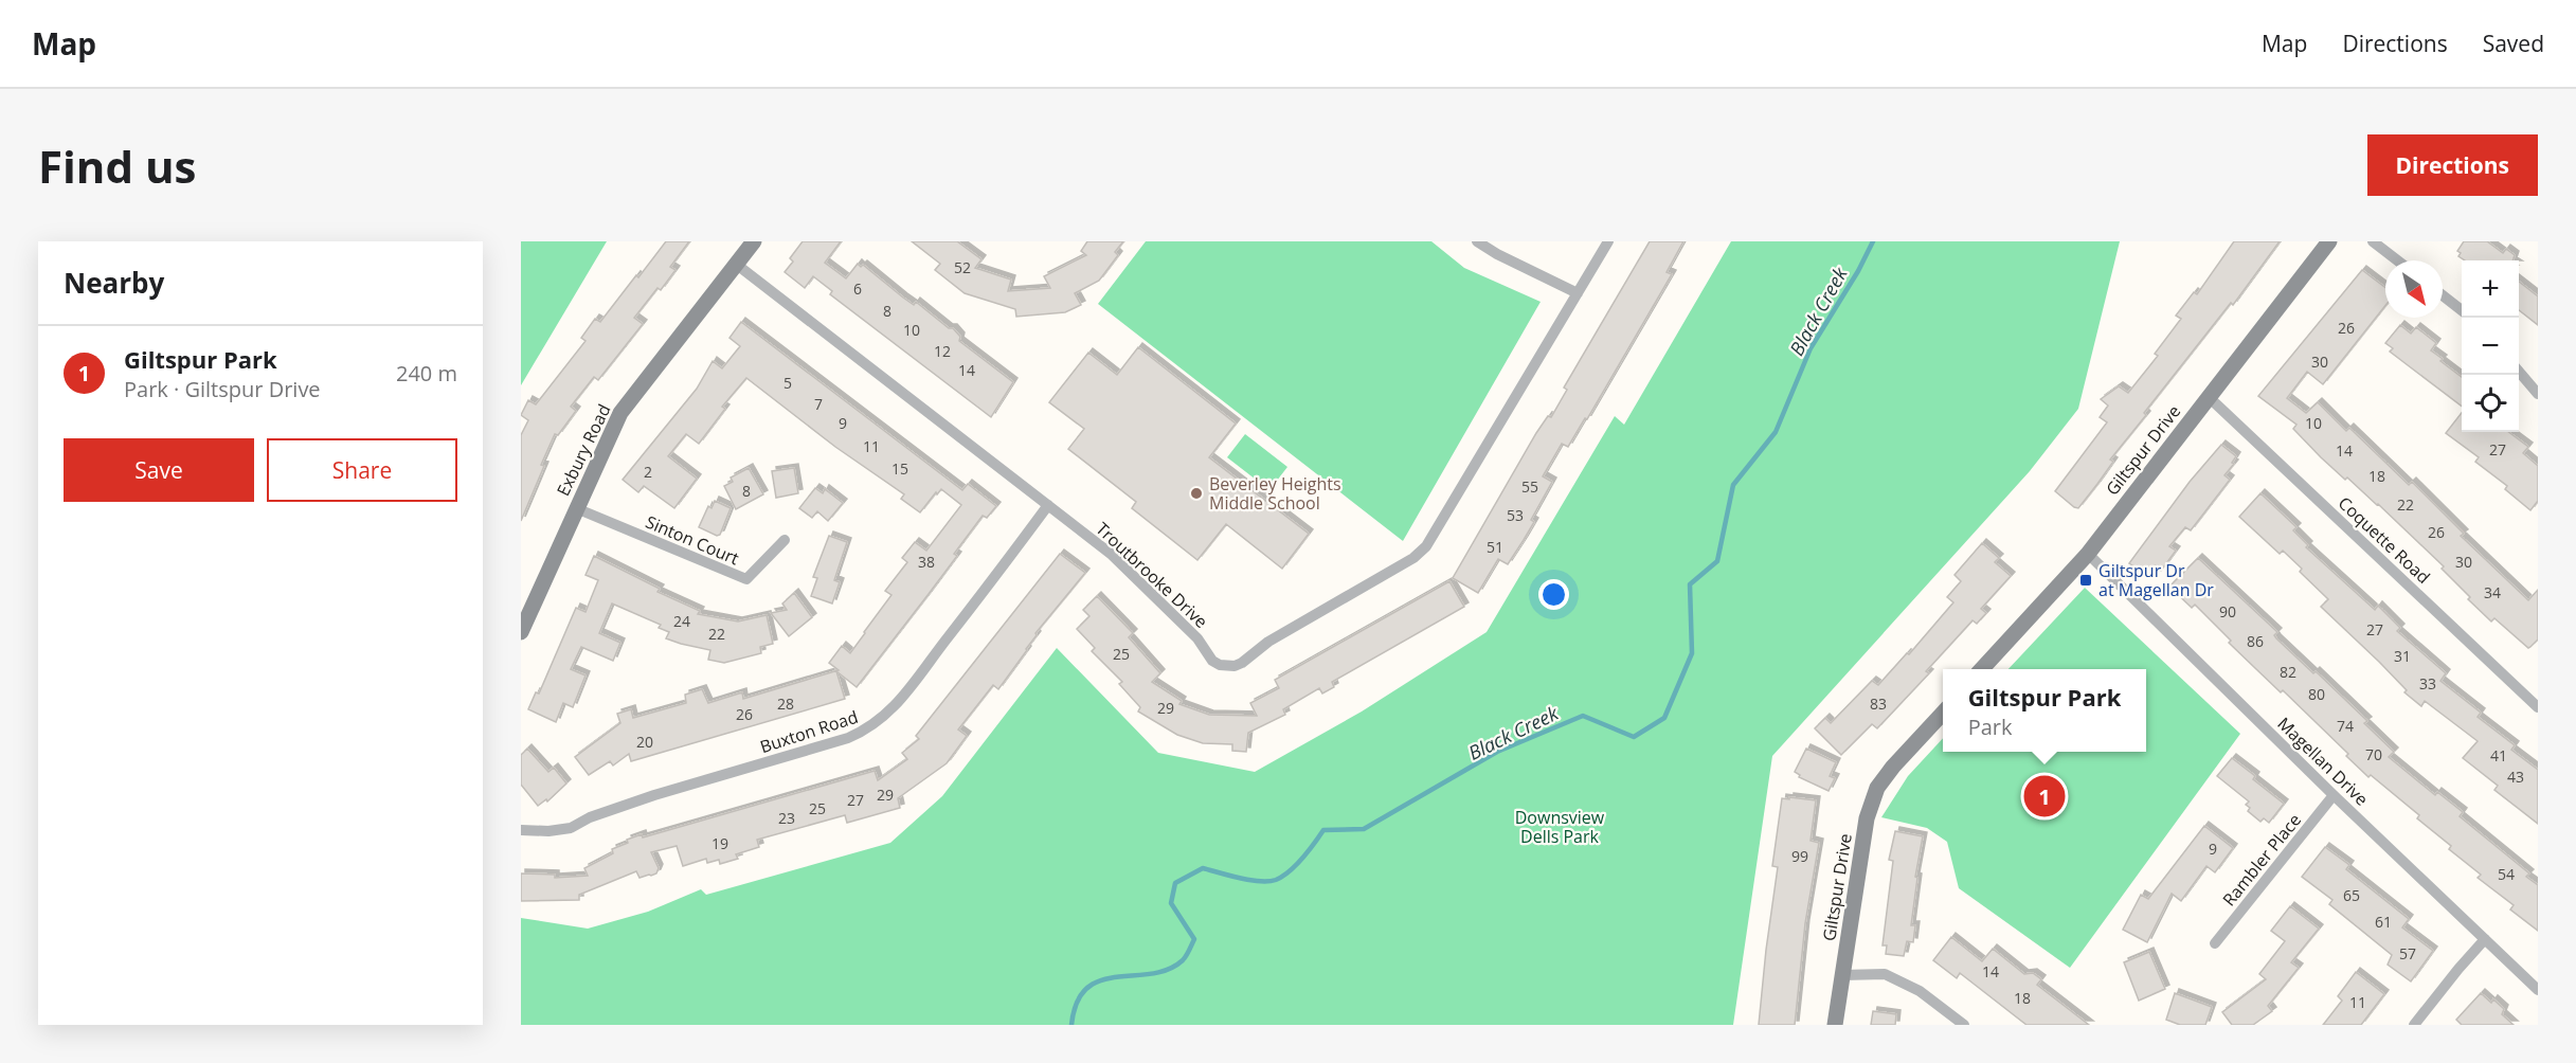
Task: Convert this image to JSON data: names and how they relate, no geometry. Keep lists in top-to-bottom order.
{
  "streets": {
    "street": [
      "Exbury Road",
      "Giltspur Drive",
      "Sinton Court",
      "Coquette Road",
      "Troutbrooke Drive",
      "Buxton Road",
      "Magellan Drive",
      "Rambler Place"
    ]
  },
  "crossings": [
    ["Exbury Road", "Sinton Court"],
    ["Exbury Road", "Troutbrooke Drive"],
    ["Giltspur Drive", "Coquette Road"],
    ["Giltspur Drive", "Magellan Drive"],
    ["Troutbrooke Drive", "Buxton Road"],
    ["Magellan Drive", "Rambler Place"]
  ],
  "water": ["Black Creek"],
  "parks": ["Downsview Dells Park"],
  "places": {
    "other": ["Beverley Heights Middle School"],
    "transit": ["Giltspur Dr at Magellan Dr"]
  },
  "house_numbers": [
    "52",
    "6",
    "8",
    "26",
    "10",
    "12",
    "30",
    "14",
    "5",
    "7",
    "9",
    "10",
    "11",
    "27",
    "14",
    "15",
    "2",
    "18",
    "55",
    "8",
    "22",
    "53",
    "26",
    "51",
    "38",
    "30",
    "34",
    "90",
    "24",
    "27",
    "22",
    "86",
    "25",
    "31",
    "82",
    "33",
    "80",
    "28",
    "83",
    "29",
    "26",
    "74",
    "20",
    "70",
    "41",
    "43",
    "29",
    "27",
    "25",
    "23",
    "19",
    "9",
    "99",
    "54",
    "65",
    "61",
    "57",
    "14",
    "18",
    "11"
  ],
  "north": "bottom right",
  "page": {
    "header": "Map",
    "nav": ["Map", "Directions", "Saved"],
    "buttons": [
      "Directions",
      ["Save", "Share"]
    ],
    "title": "Find us",
    "heading": "Nearby",
    "map_buttons": ["+", "−"],
    "list": [
      {
        "mark": "1",
        "name": "Giltspur Park",
        "note": "Park · Giltspur Drive",
        "value": "240 m"
      }
    ],
    "popup": ["Giltspur Park", "Park"],
    "pins": "1"
  }
}
